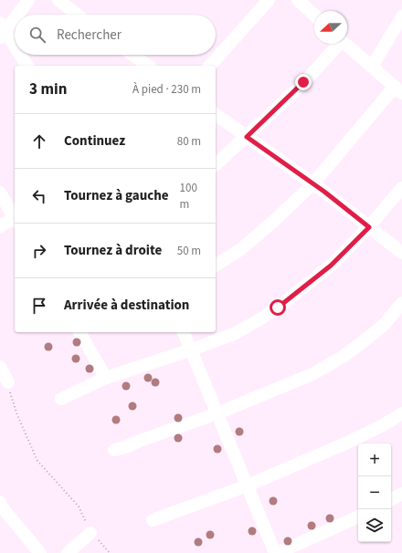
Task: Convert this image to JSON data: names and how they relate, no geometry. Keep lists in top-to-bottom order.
{
  "north": "left",
  "page": {
    "search": "Rechercher",
    "heading": ["3 min", "À pied · 230 m"],
    "list": [
      ["Continuez", "80 m"],
      ["Tournez à gauche", "100 m"],
      ["Tournez à droite", "50 m"],
      "Arrivée à destination"
    ],
    "map_buttons": ["+", "−"]
  }
}
